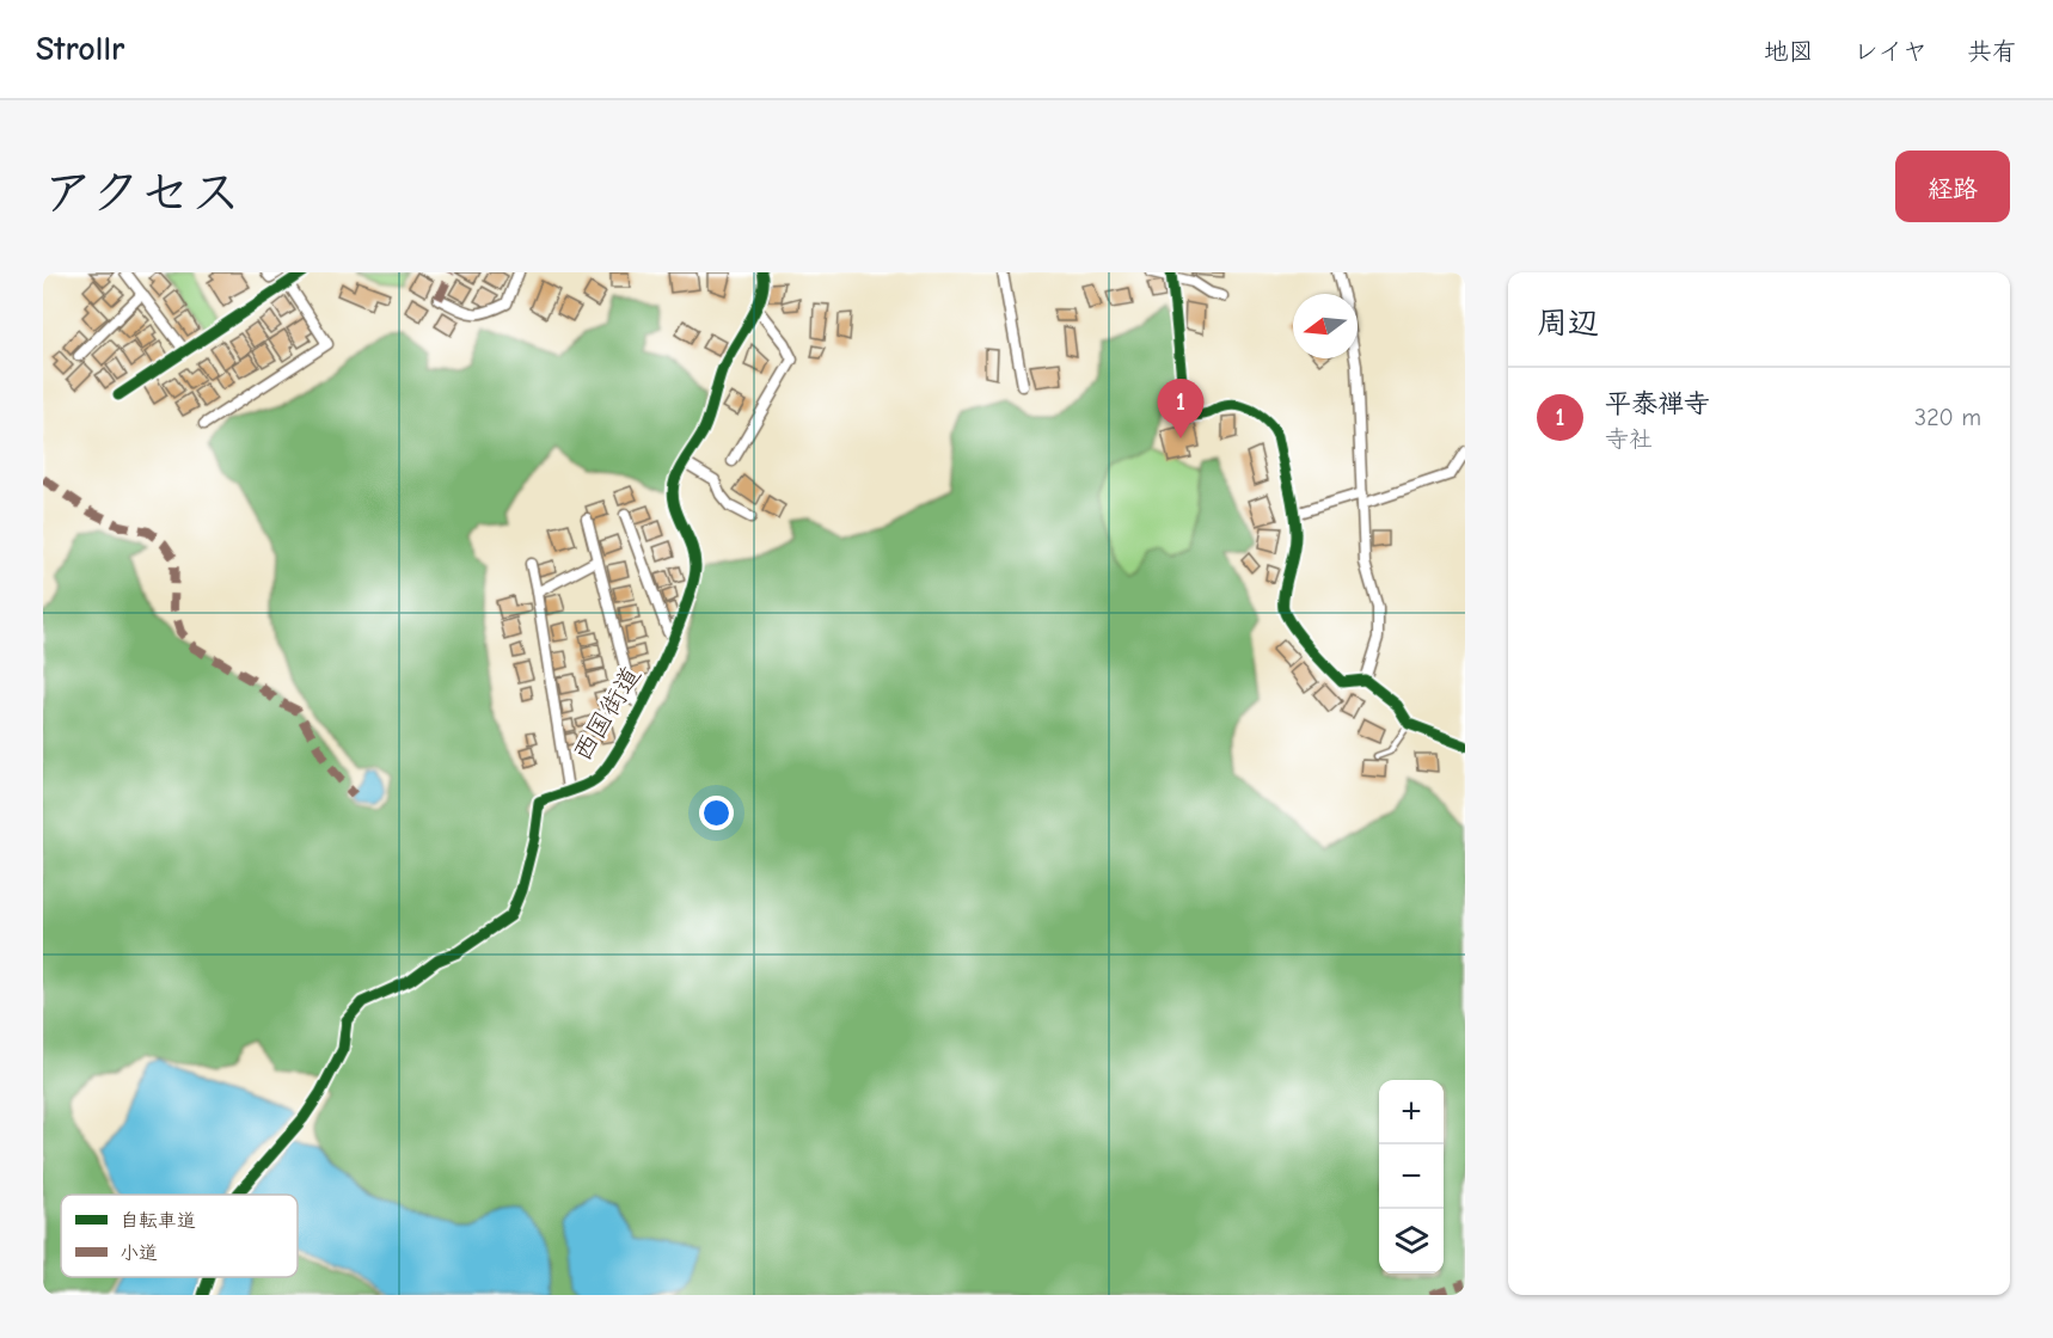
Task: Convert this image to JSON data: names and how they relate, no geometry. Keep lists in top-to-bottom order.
{
  "streets": {
    "street": ["西国街道"]
  },
  "legend": ["自転車道", "小道"],
  "north": "left",
  "page": {
    "header": "Strollr",
    "nav": ["地図", "レイヤ", "共有"],
    "title": "アクセス",
    "buttons": "経路",
    "heading": "周辺",
    "list": [
      {
        "mark": "1",
        "name": "平泰禅寺",
        "note": "寺社",
        "value": "320 m"
      }
    ],
    "pins": "1",
    "map_buttons": ["+", "−"]
  }
}
